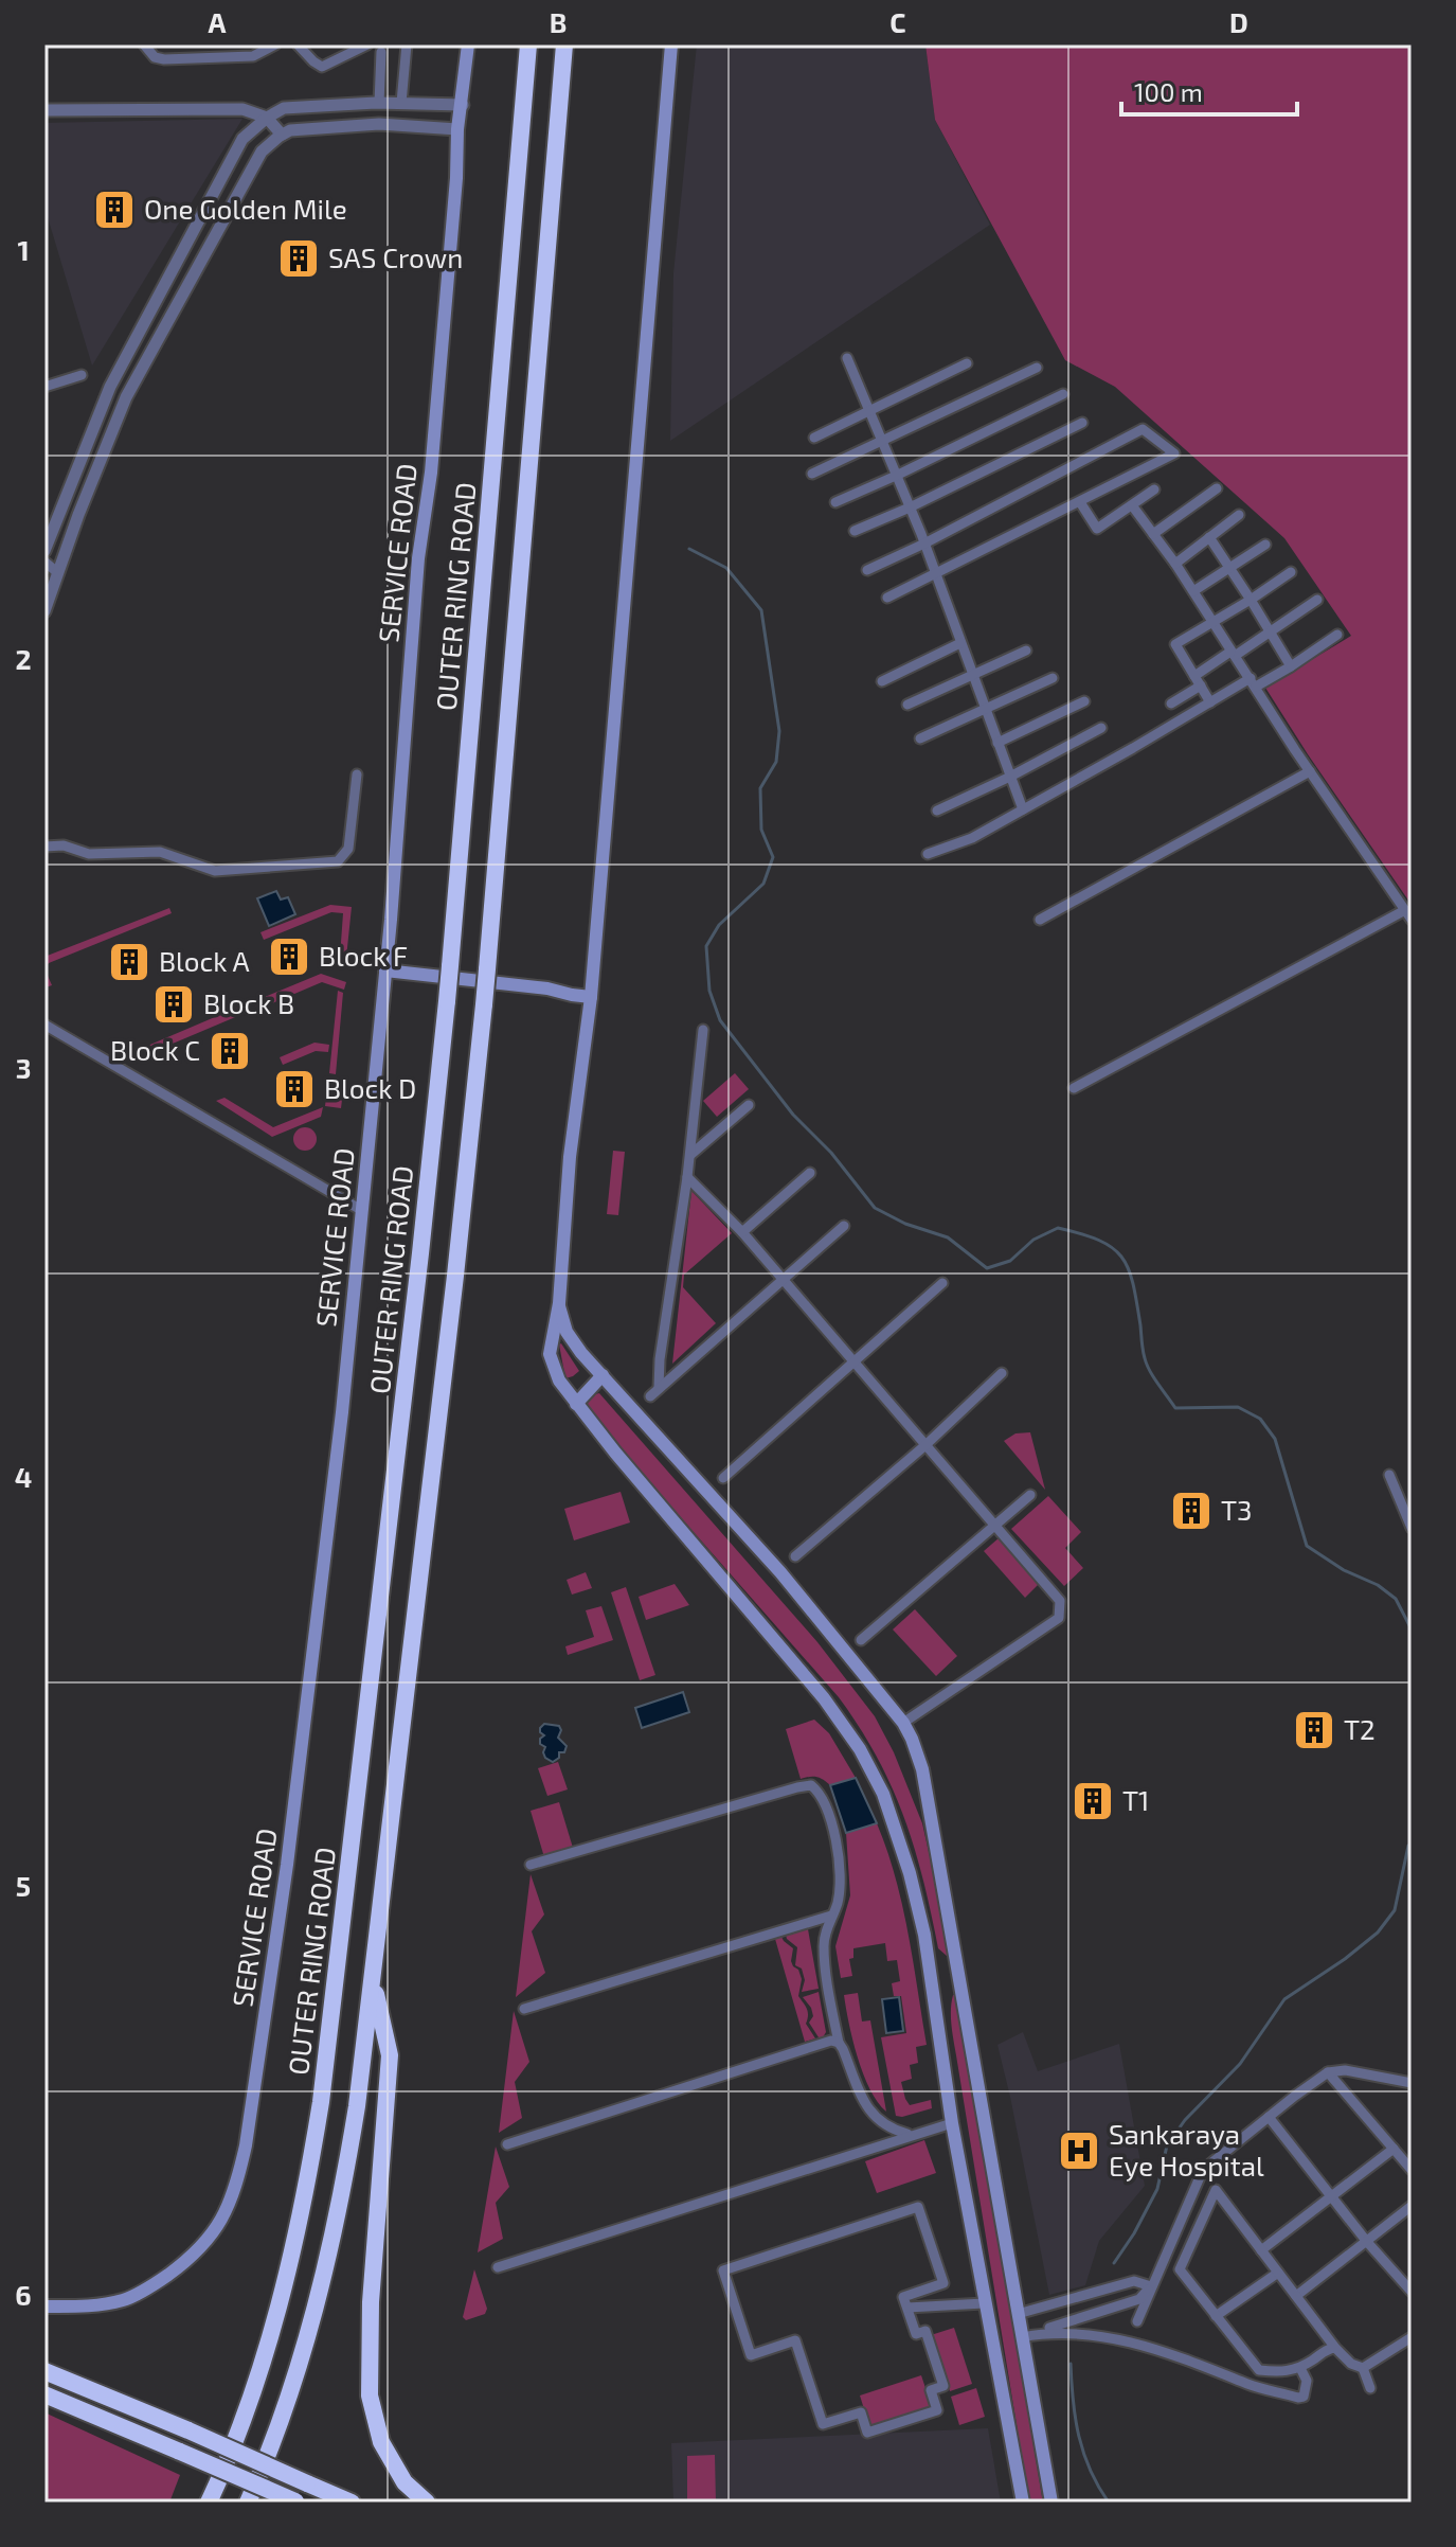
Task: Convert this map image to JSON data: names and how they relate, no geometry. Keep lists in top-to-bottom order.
{
  "streets": {
    "highway": ["OUTER RING ROAD"],
    "main road": ["SERVICE ROAD"]
  },
  "places": {
    "building": [
      "One Golden Mile",
      "SAS Crown",
      "Block F",
      "Block A",
      "Block B",
      "Block C",
      "Block D",
      "T3",
      "T2",
      "T1"
    ],
    "hospital": ["Sankaraya Eye Hospital"]
  },
  "scale_bar": "100 m",
  "grid": {
    "columns": [
      "A",
      "B",
      "C",
      "D"
    ],
    "rows": [
      "1",
      "2",
      "3",
      "4",
      "5",
      "6"
    ]
  }
}
